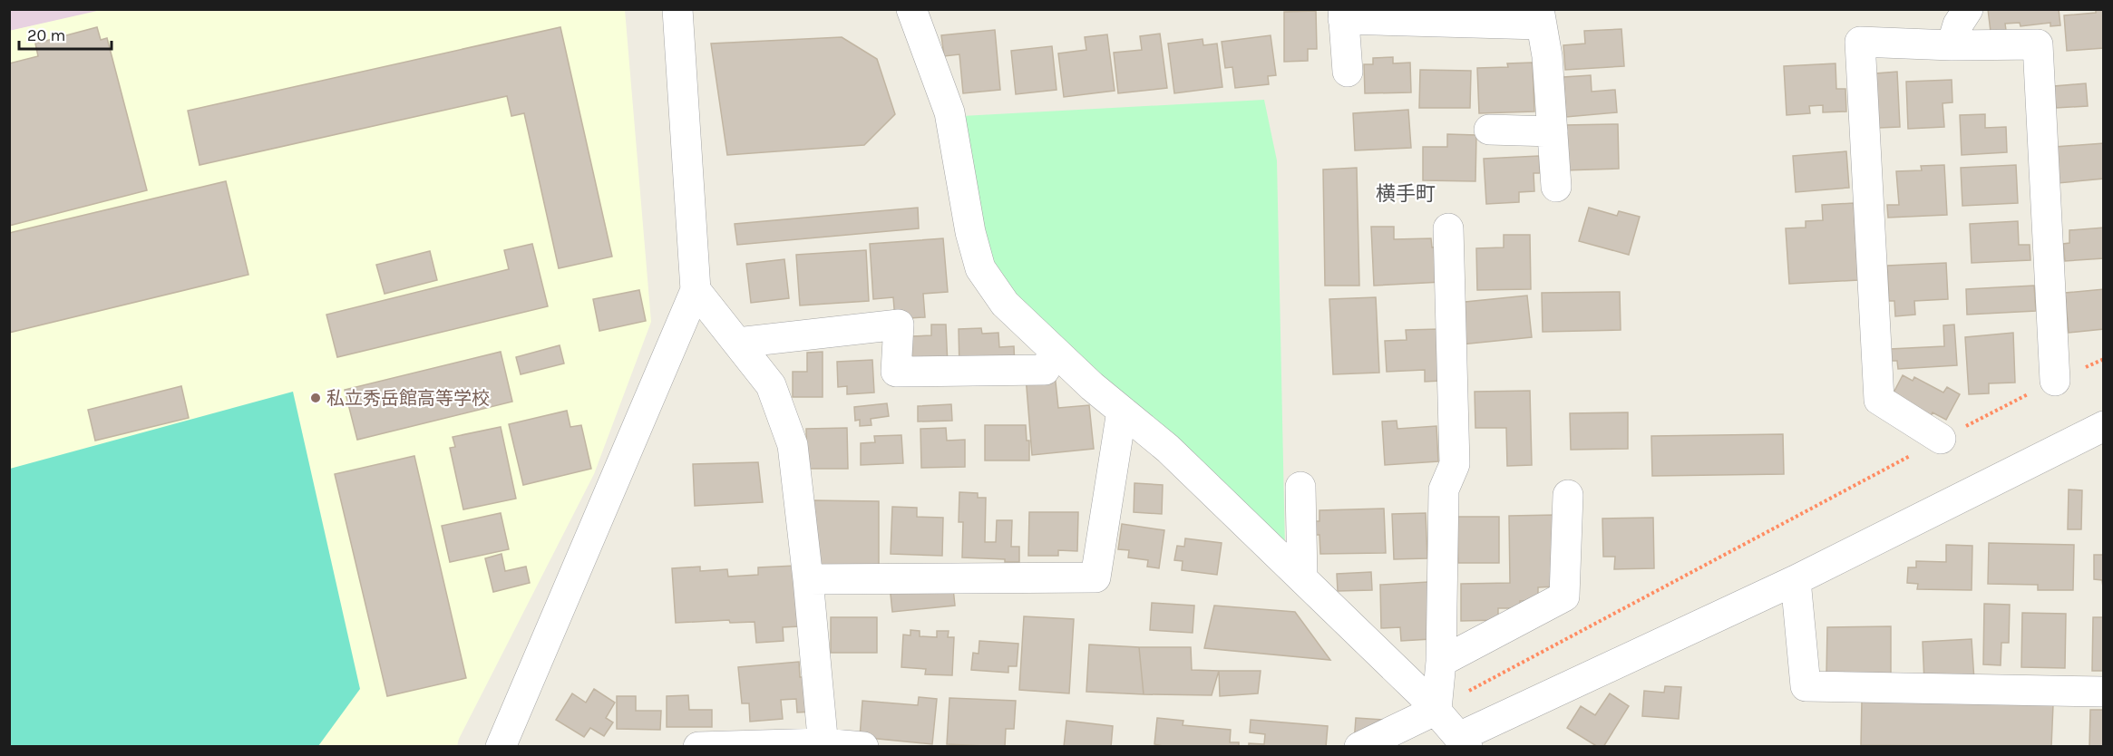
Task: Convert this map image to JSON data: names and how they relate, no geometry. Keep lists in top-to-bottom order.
{
  "districts": ["横手町"],
  "places": ["私立秀岳館高等学校"],
  "scale_bar": "20 m"
}
